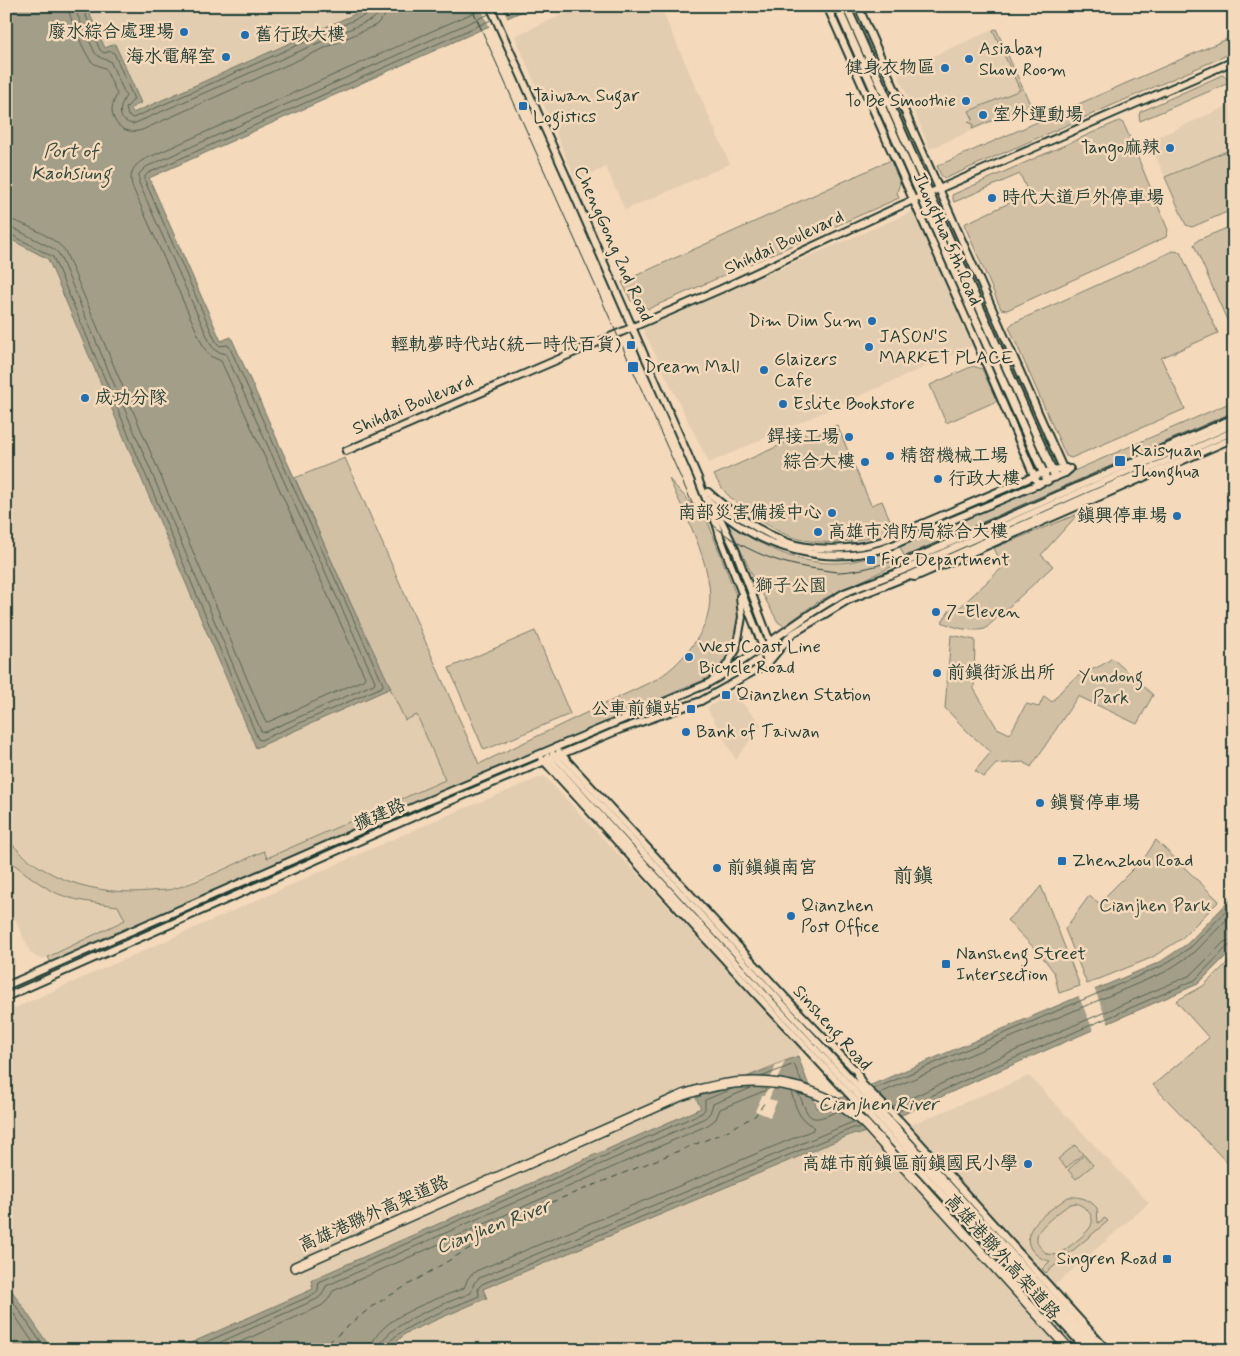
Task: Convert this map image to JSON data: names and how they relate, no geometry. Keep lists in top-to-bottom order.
{
  "streets": {
    "highway": ["高雄港聯外高架道路"],
    "main road": ["JhongHua 5th Road"],
    "street": [
      "Shihdai Boulevard",
      "ChengGong 2nd Road",
      "擴建路",
      "Sinsheng Road"
    ]
  },
  "crossings": [
    ["JhongHua 5th Road", "Shihdai Boulevard"],
    ["Shihdai Boulevard", "ChengGong 2nd Road"],
    ["ChengGong 2nd Road", "擴建路"],
    ["擴建路", "Sinsheng Road"]
  ],
  "districts": ["前鎮"],
  "water": ["Port of Kaohsiung", "Cianjhen River"],
  "parks": ["獅子公園", "Yundong Park", "Cianjhen Park"],
  "places": {
    "other": [
      "廢水綜合處理場",
      "舊行政大樓",
      "海水電解室",
      "Asiabay Show Room",
      "健身衣物區",
      "To Be Smoothie",
      "室外運動場",
      "Tango麻辣",
      "時代大道戶外停車場",
      "Dim Dim Sum",
      "JASON'S MARKET PLACE",
      "Glaizers Cafe",
      "成功分隊",
      "Eslite Bookstore",
      "銲接工場",
      "精密機械工場",
      "綜合大樓",
      "行政大樓",
      "南部災害備援中心",
      "鎮興停車場",
      "高雄市消防局綜合大樓",
      "7-Eleven",
      "West Coast Line Bicycle Road",
      "前鎮街派出所",
      "Bank of Taiwan",
      "鎮賢停車場",
      "前鎮鎮南宮",
      "Qianzhen Post Office",
      "高雄市前鎮區前鎮國民小學"
    ],
    "transit": [
      "Taiwan Sugar Logistics",
      "輕軌夢時代站(統一時代百貨)",
      "Dream Mall",
      "Kaisyuan Jhonghua",
      "Fire Department",
      "Qianzhen Station",
      "公車前鎮站",
      "Zhenzhou Road",
      "Nansheng Street Intersection",
      "Singren Road"
    ]
  }
}
